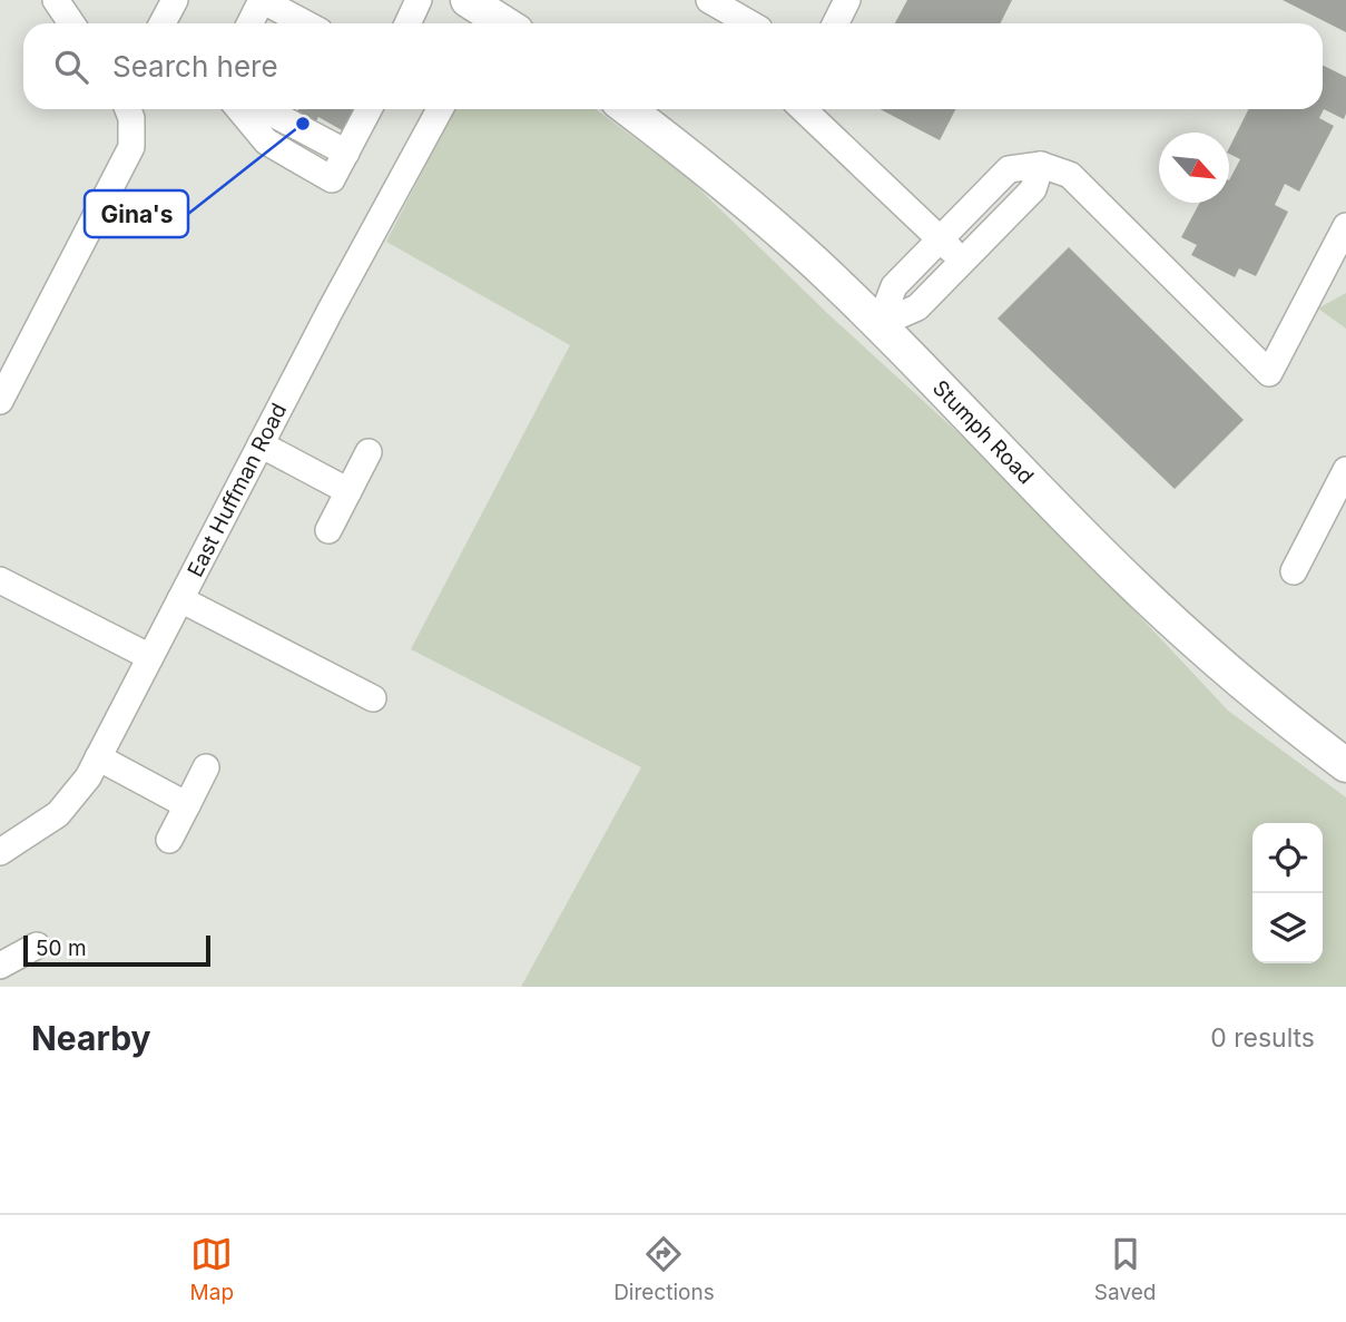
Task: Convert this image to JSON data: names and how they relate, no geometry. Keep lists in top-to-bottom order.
{
  "streets": {
    "main road": ["Stumph Road"],
    "street": ["East Huffman Road"]
  },
  "places": ["Gina's"],
  "scale_bar": "50 m",
  "north": "bottom right",
  "page": {
    "search": "Search here",
    "scale": "50 m",
    "heading": ["Nearby", "0 results"],
    "nav": ["Map", "Directions", "Saved"]
  }
}
